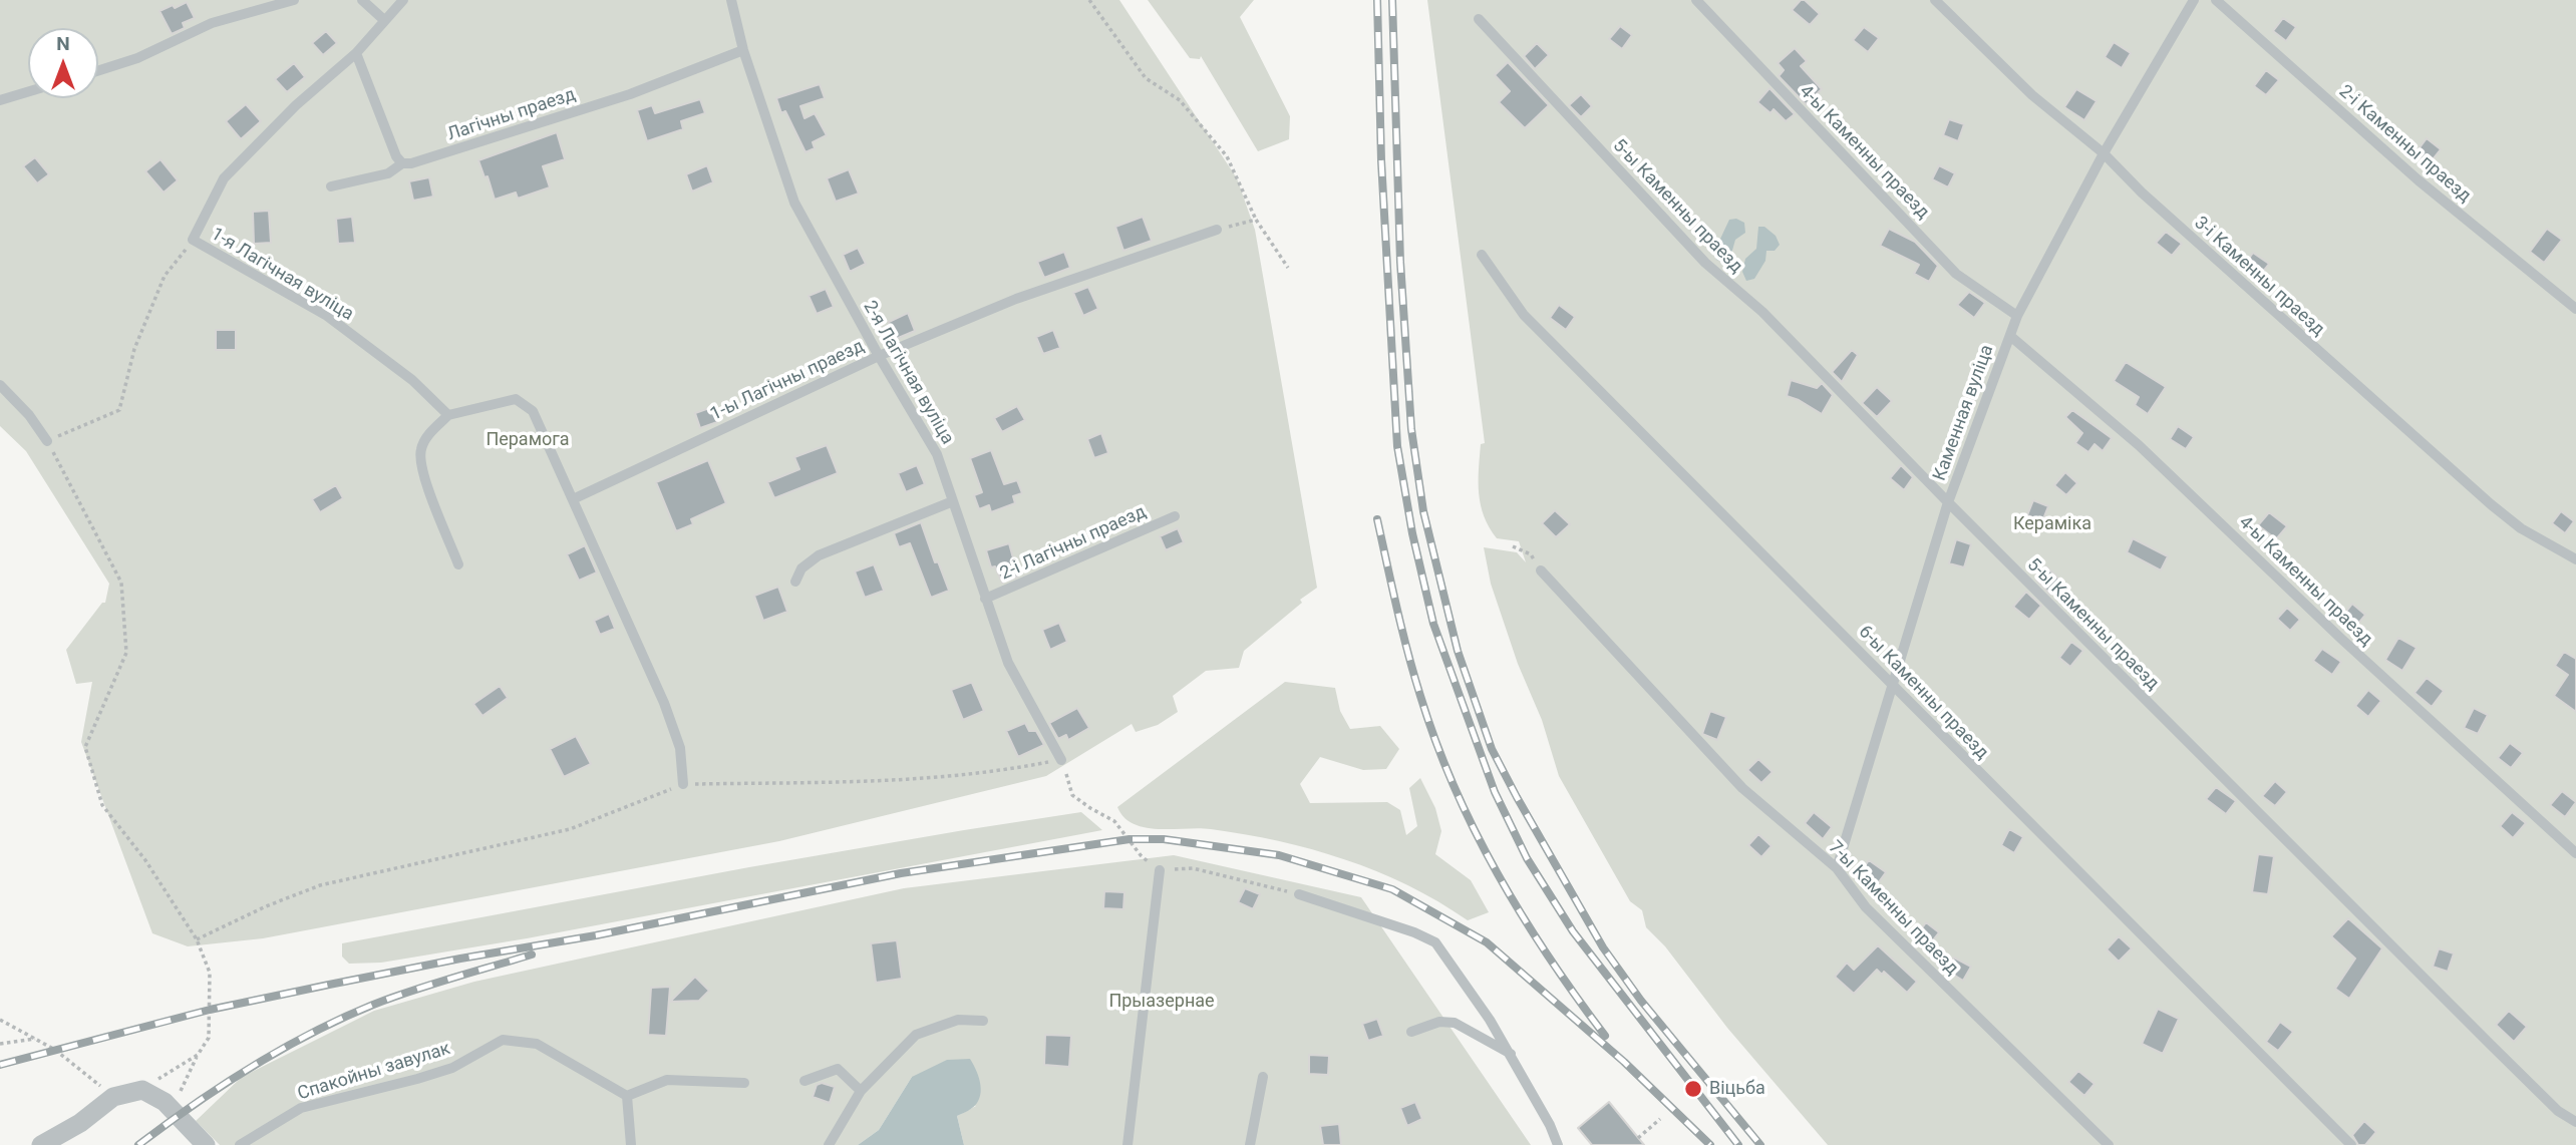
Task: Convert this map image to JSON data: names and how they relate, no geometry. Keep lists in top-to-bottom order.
{
  "streets": {
    "lane": [
      "Лагічны праезд",
      "2-і Каменны праезд",
      "4-ы Каменны праезд",
      "5-ы Каменны праезд",
      "1-я Лагічная вуліца",
      "3-і Каменны праезд",
      "2-я Лагічная вуліца",
      "1-ы Лагічны праезд",
      "Каменная вуліца",
      "2-і Лагічны праезд",
      "6-ы Каменны праезд",
      "7-ы Каменны праезд",
      "Спакойны завулак"
    ]
  },
  "crossings": [
    ["Лагічны праезд", "2-я Лагічная вуліца"],
    ["4-ы Каменны праезд", "Каменная вуліца"],
    ["5-ы Каменны праезд", "Каменная вуліца"],
    ["3-і Каменны праезд", "Каменная вуліца"],
    ["2-я Лагічная вуліца", "1-ы Лагічны праезд"],
    ["2-я Лагічная вуліца", "2-і Лагічны праезд"],
    ["Каменная вуліца", "6-ы Каменны праезд"],
    ["Каменная вуліца", "7-ы Каменны праезд"]
  ],
  "parks": ["Перамога", "Кераміка", "Прыазернае"],
  "places": ["Віцьба"],
  "north": "top"
}
